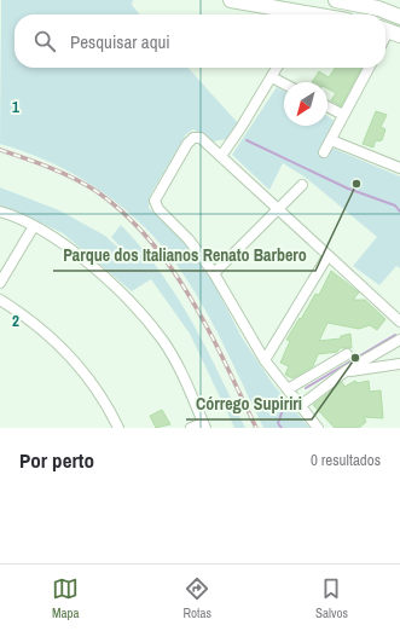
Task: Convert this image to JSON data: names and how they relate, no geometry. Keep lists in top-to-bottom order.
{
  "places": ["Parque dos Italianos Renato Barbero", "Córrego Supiriri"],
  "north": "bottom left",
  "page": {
    "search": "Pesquisar aqui",
    "heading": ["Por perto", "0 resultados"],
    "nav": ["Mapa", "Rotas", "Salvos"]
  },
  "grid": {
    "rows": ["1", "2"]
  }
}
